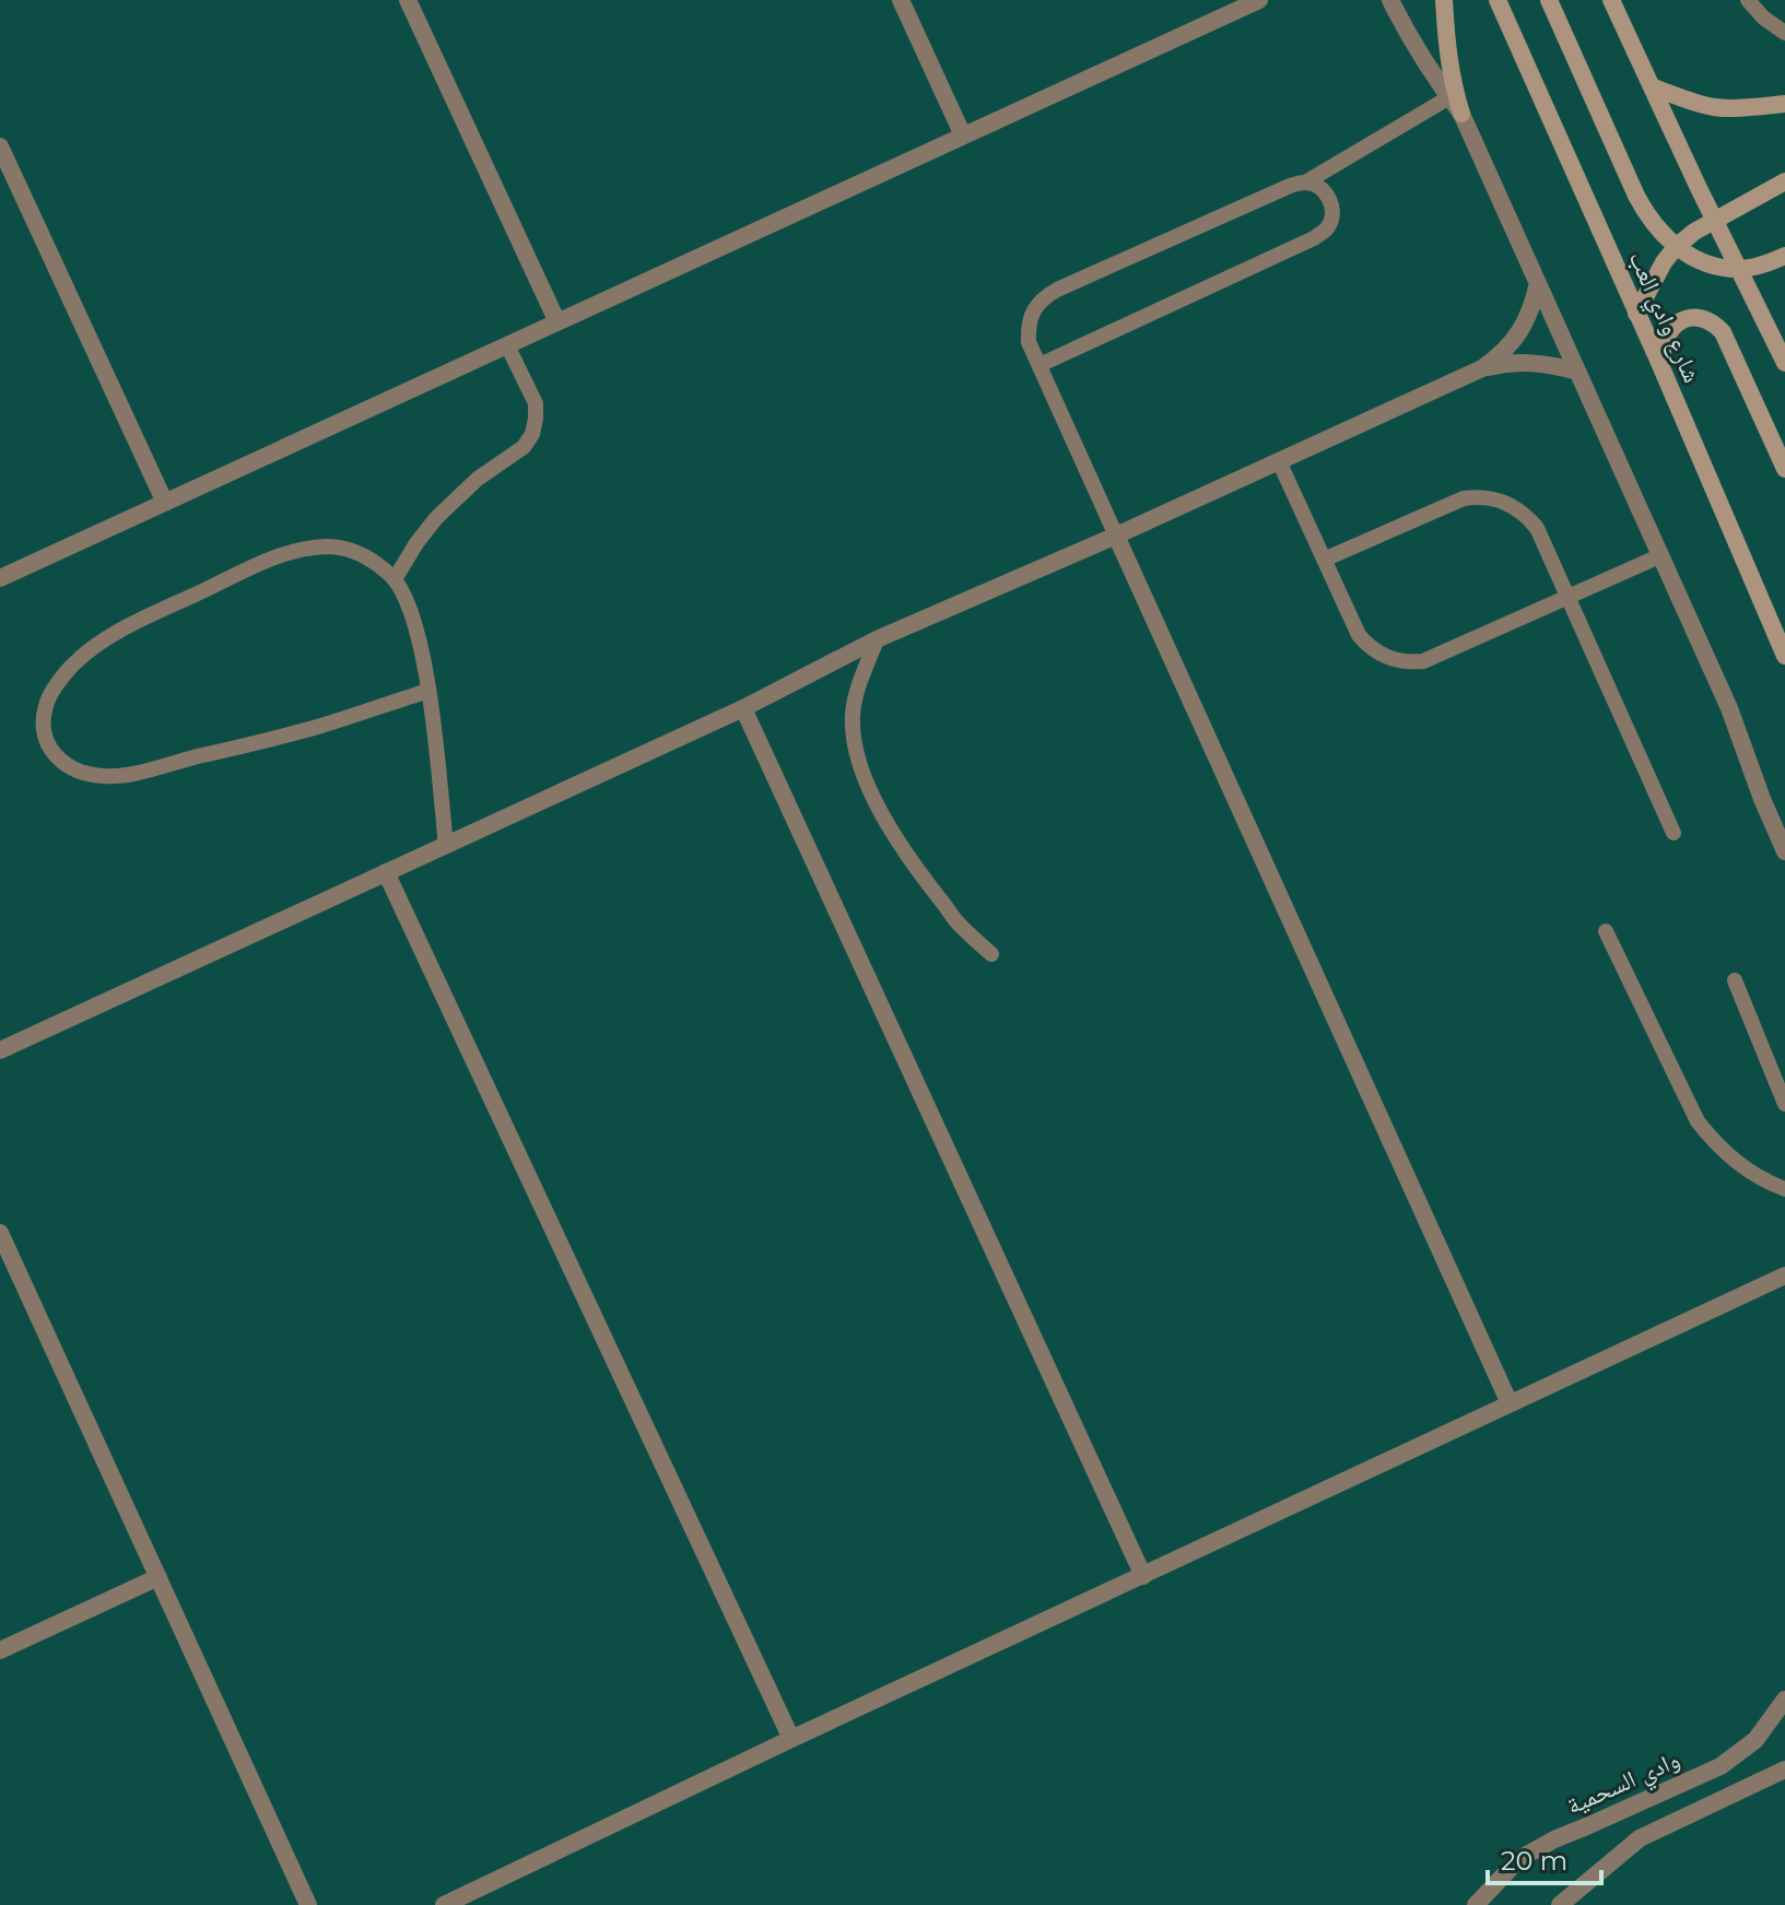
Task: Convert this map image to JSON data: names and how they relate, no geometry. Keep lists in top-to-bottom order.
{
  "streets": {
    "street": ["شارع وادي العب", "وادي السحمية"]
  },
  "scale_bar": "20 m"
}
